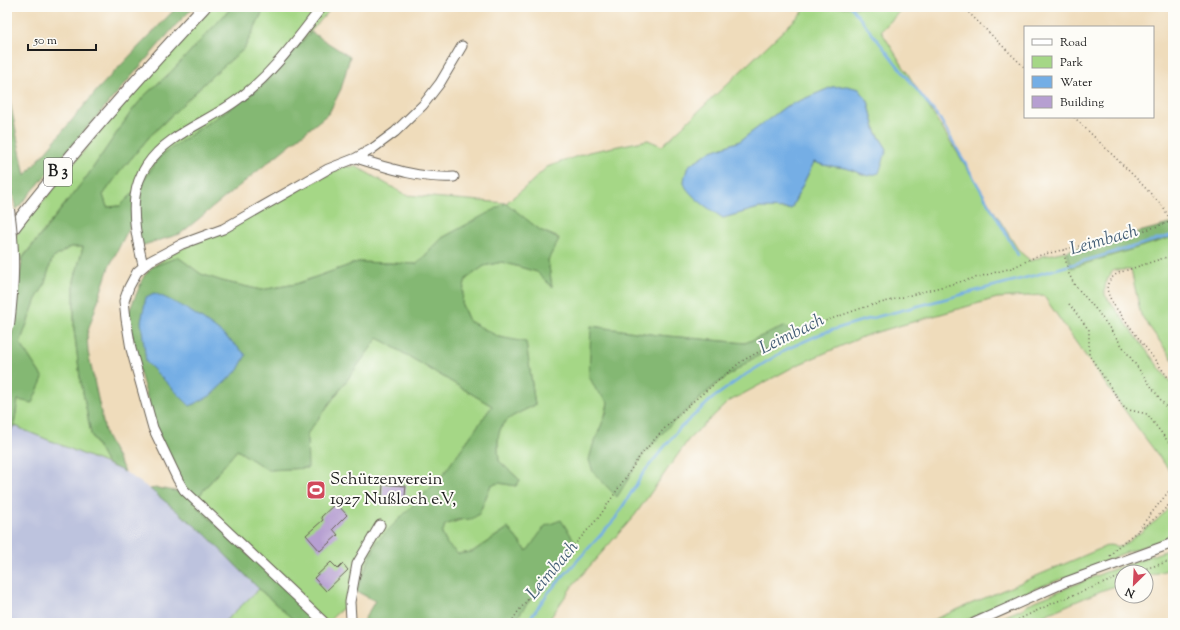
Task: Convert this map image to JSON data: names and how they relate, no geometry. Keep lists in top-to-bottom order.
{
  "streets": {
    "main road": ["B 3"]
  },
  "water": ["Leimbach"],
  "places": {
    "sports": ["Schützenverein 1927 Nußloch e.V,"]
  },
  "legend": [
    "Road",
    "Park",
    "Water",
    "Building"
  ],
  "scale_bar": "50 m",
  "north": "bottom left"
}
